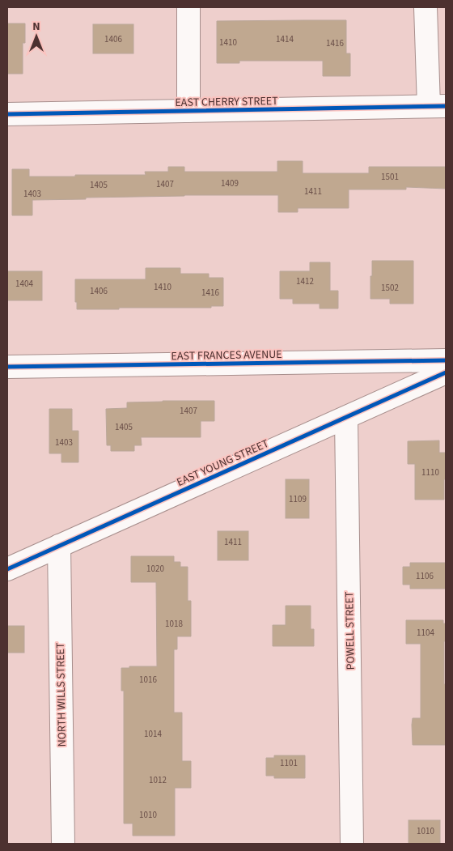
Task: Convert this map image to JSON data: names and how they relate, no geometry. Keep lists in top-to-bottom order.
{
  "streets": {
    "street": [
      "EAST CHERRY STREET",
      "EAST FRANCES AVENUE",
      "EAST YOUNG STREET",
      "POWELL STREET",
      "NORTH WILLS STREET"
    ]
  },
  "crossings": [
    ["EAST YOUNG STREET", "POWELL STREET"],
    ["EAST YOUNG STREET", "NORTH WILLS STREET"]
  ],
  "house_numbers": [
    "1406",
    "1414",
    "1410",
    "1416",
    "1501",
    "1409",
    "1407",
    "1405",
    "1411",
    "1403",
    "1412",
    "1404",
    "1410",
    "1502",
    "1406",
    "1416",
    "1407",
    "1405",
    "1403",
    "1110",
    "1109",
    "1411",
    "1020",
    "1106",
    "1018",
    "1104",
    "1016",
    "1014",
    "1101",
    "1012",
    "1010",
    "1010"
  ],
  "north": "top"
}
